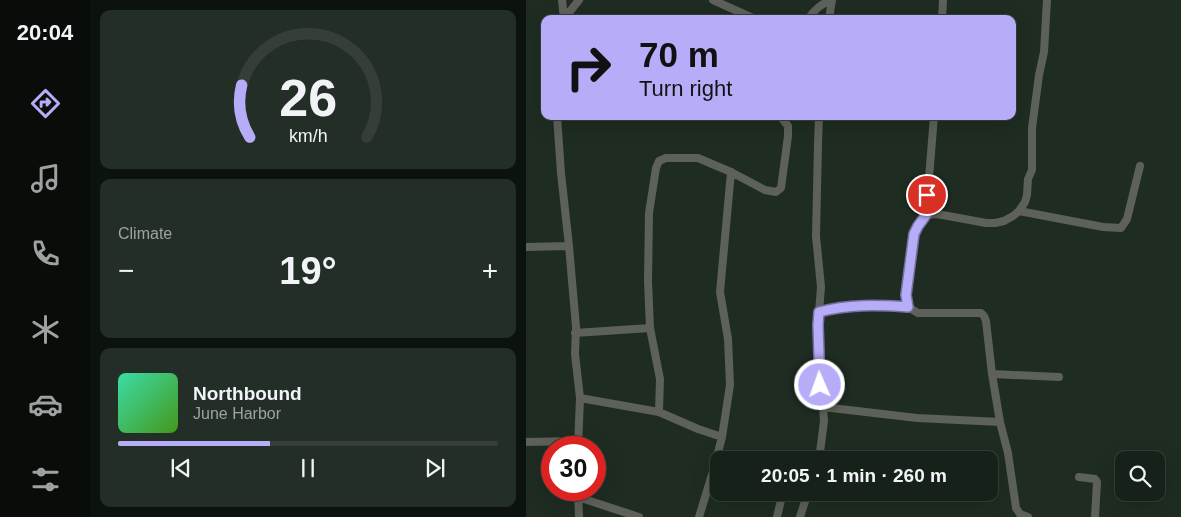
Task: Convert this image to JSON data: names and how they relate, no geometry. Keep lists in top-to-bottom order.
{
  "page": {
    "tabs": "20:04",
    "turn": ["70 m", "Turn right"],
    "tile": "Climate",
    "heat": ["−", "19°", "+"],
    "song": ["Northbound", "June Harbor"],
    "limit": "30",
    "trip": "20:05 · 1 min · 260 m",
    "gauge": ["26", "km/h"]
  }
}
